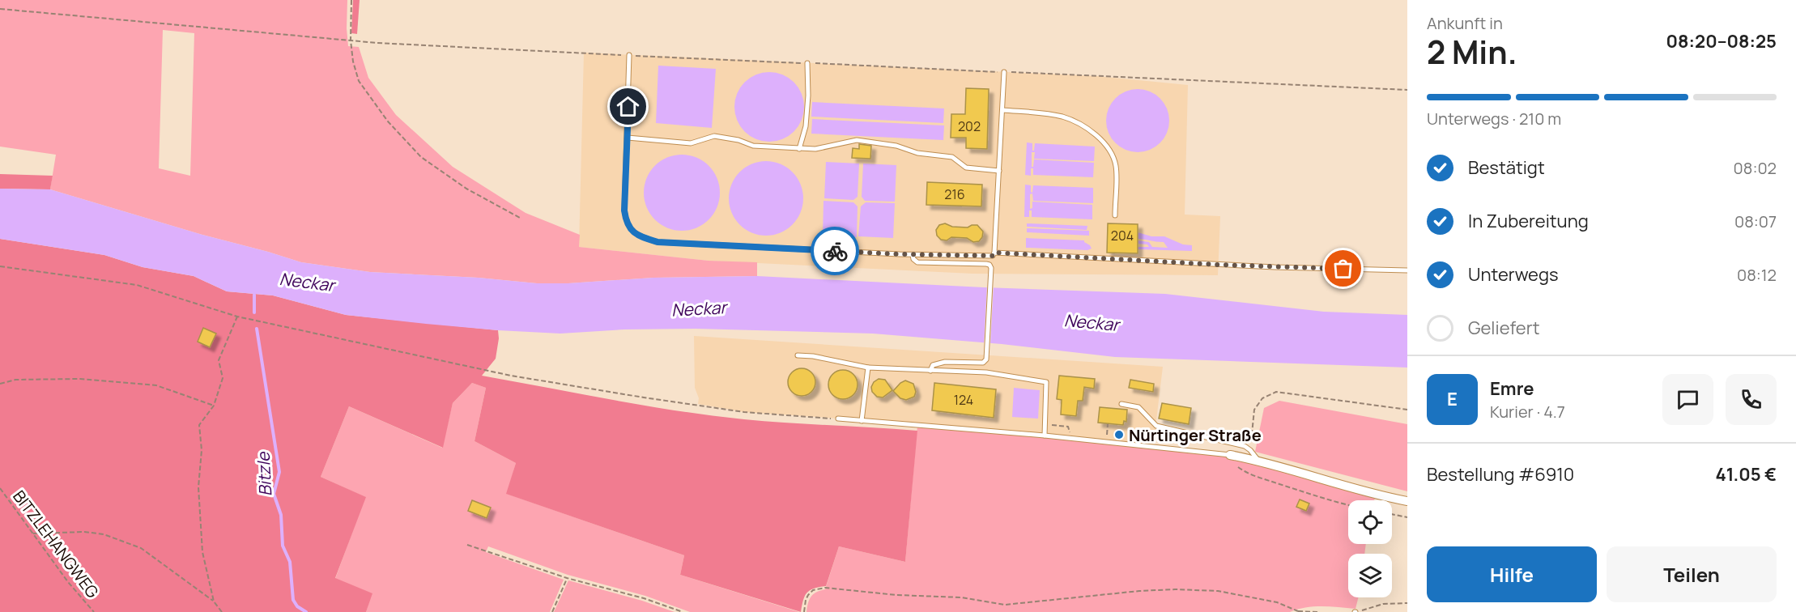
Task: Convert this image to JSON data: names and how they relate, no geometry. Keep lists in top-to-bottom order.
{
  "streets": {
    "path": ["BITZLEHANGWEG"]
  },
  "water": ["Neckar", "Bitzle"],
  "places": ["Nürtinger Straße"],
  "house_numbers": [
    "202",
    "216",
    "204",
    "124"
  ],
  "page": {
    "heading": ["2 Min.", "Ankunft in", "08:20–08:25"],
    "panel": [
      "Emre",
      "Kurier · 4.7",
      "Bestellung #6910",
      "41.05 €"
    ],
    "bar": "Unterwegs · 210 m",
    "list": [
      ["Bestätigt", "08:02"],
      ["In Zubereitung", "08:07"],
      ["Unterwegs", "08:12"],
      "Geliefert"
    ],
    "round": "E",
    "buttons": ["Hilfe", "Teilen"]
  }
}
